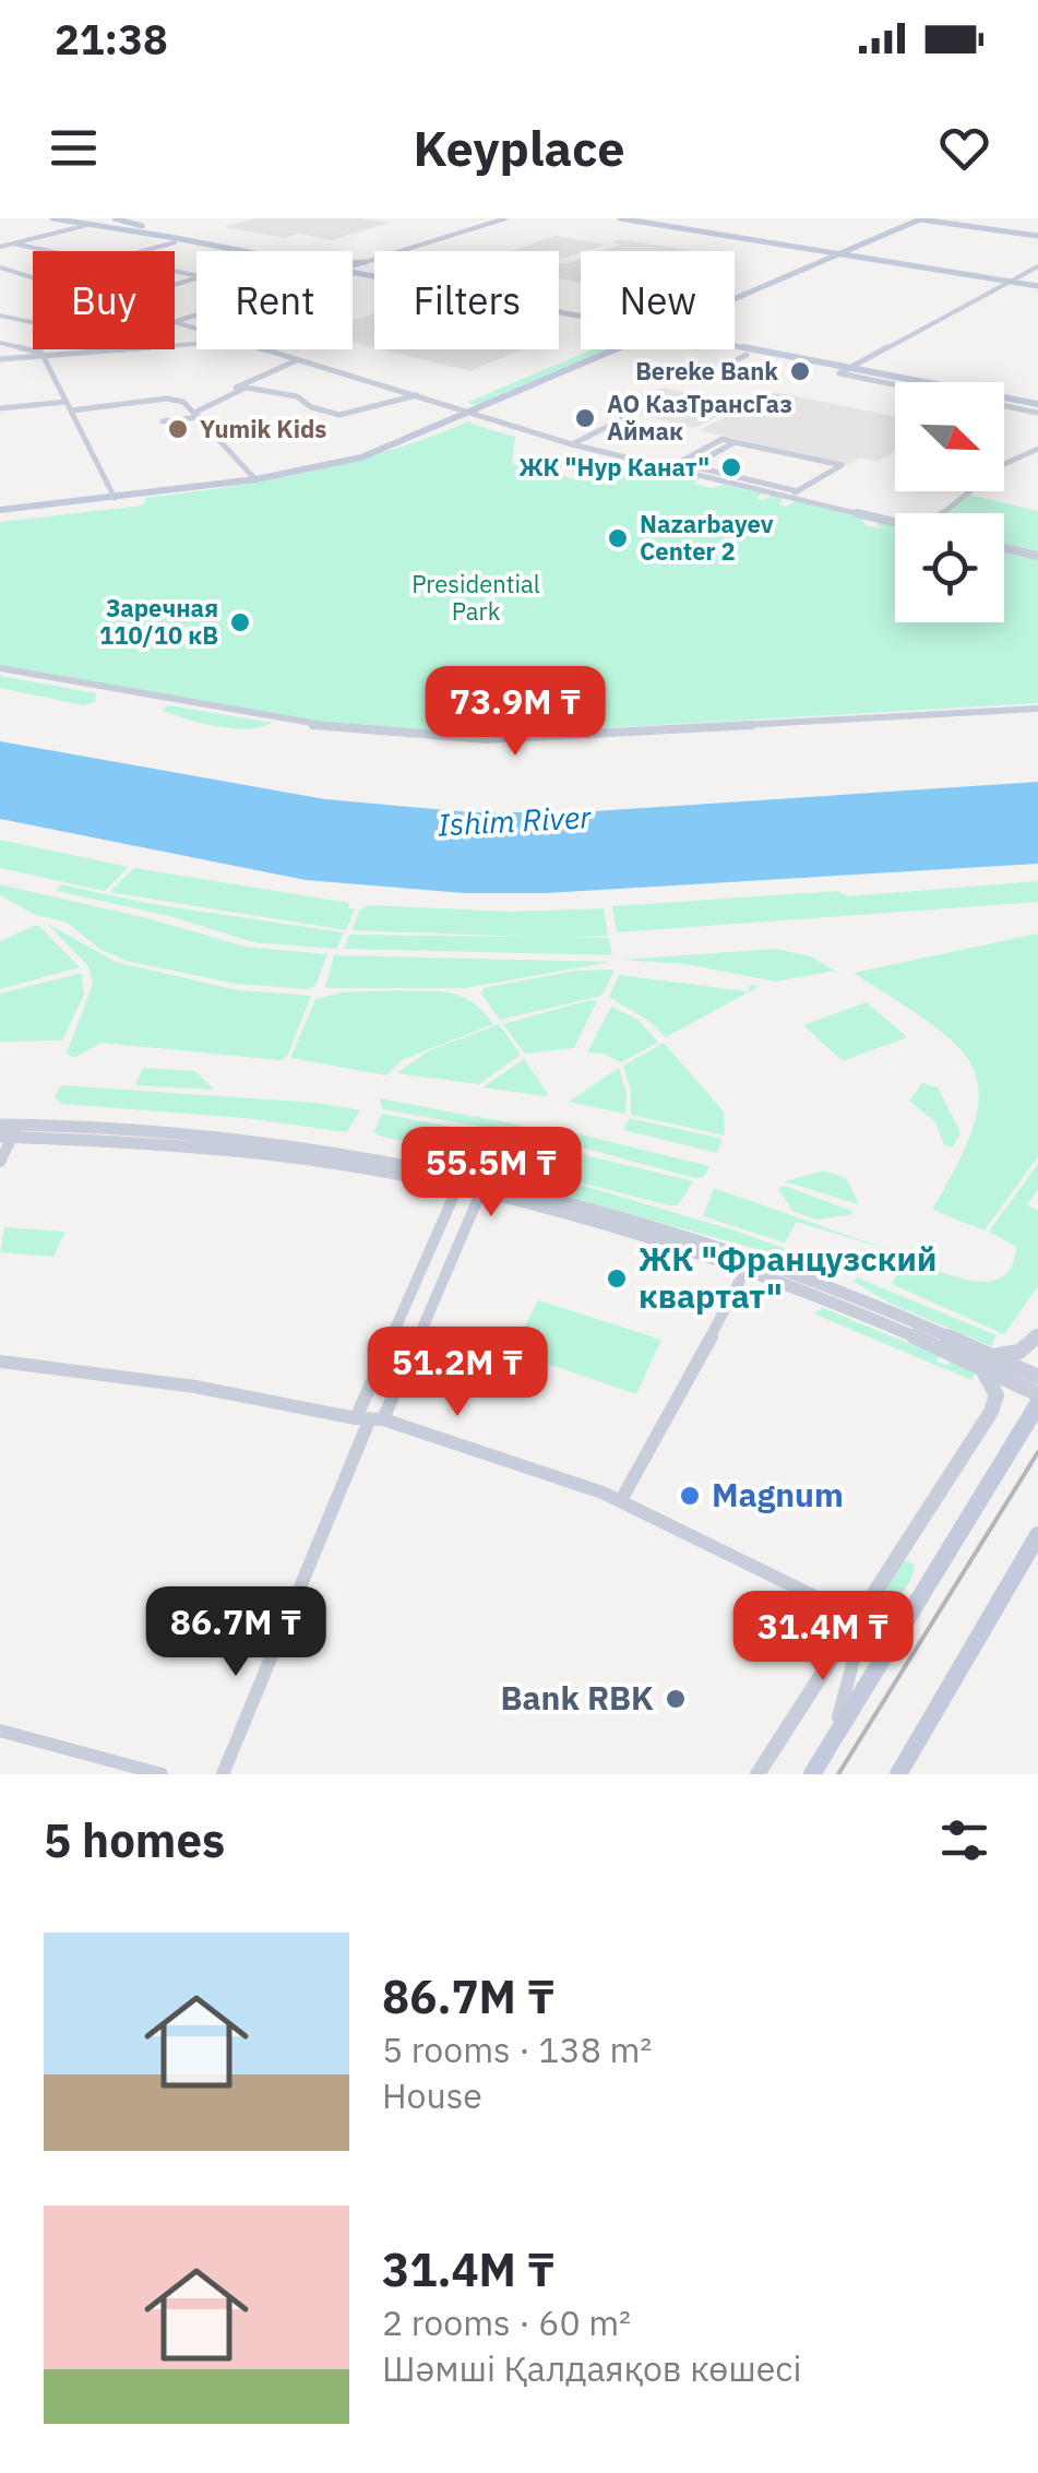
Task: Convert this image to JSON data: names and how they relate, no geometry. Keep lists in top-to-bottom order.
{
  "water": ["Ishim River"],
  "parks": ["Presidential Park"],
  "places": [
    "Bereke Bank",
    "АО КазТрансГаз Аймак",
    "Yumik Kids",
    "ЖК \"Нур Канат\"",
    "Nazarbayev Center 2",
    "Заречная 110/10 кВ",
    "ЖК \"Французский квартат\"",
    "Magnum",
    "Bank RBK"
  ],
  "north": "bottom right",
  "page": {
    "status": "21:38",
    "header": "Keyplace",
    "chip": [
      "Buy",
      "Rent",
      "Filters",
      "New"
    ],
    "price": [
      "73.9M ₸",
      "55.5M ₸",
      "51.2M ₸",
      "86.7M ₸",
      "31.4M ₸"
    ],
    "heading": "5 homes",
    "list": [
      {
        "name": "86.7M ₸",
        "note": "5 rooms · 138 m² · House"
      },
      {
        "name": "31.4M ₸",
        "note": "2 rooms · 60 m² · Шәмші Қалдаяқов көшесі"
      }
    ]
  }
}
